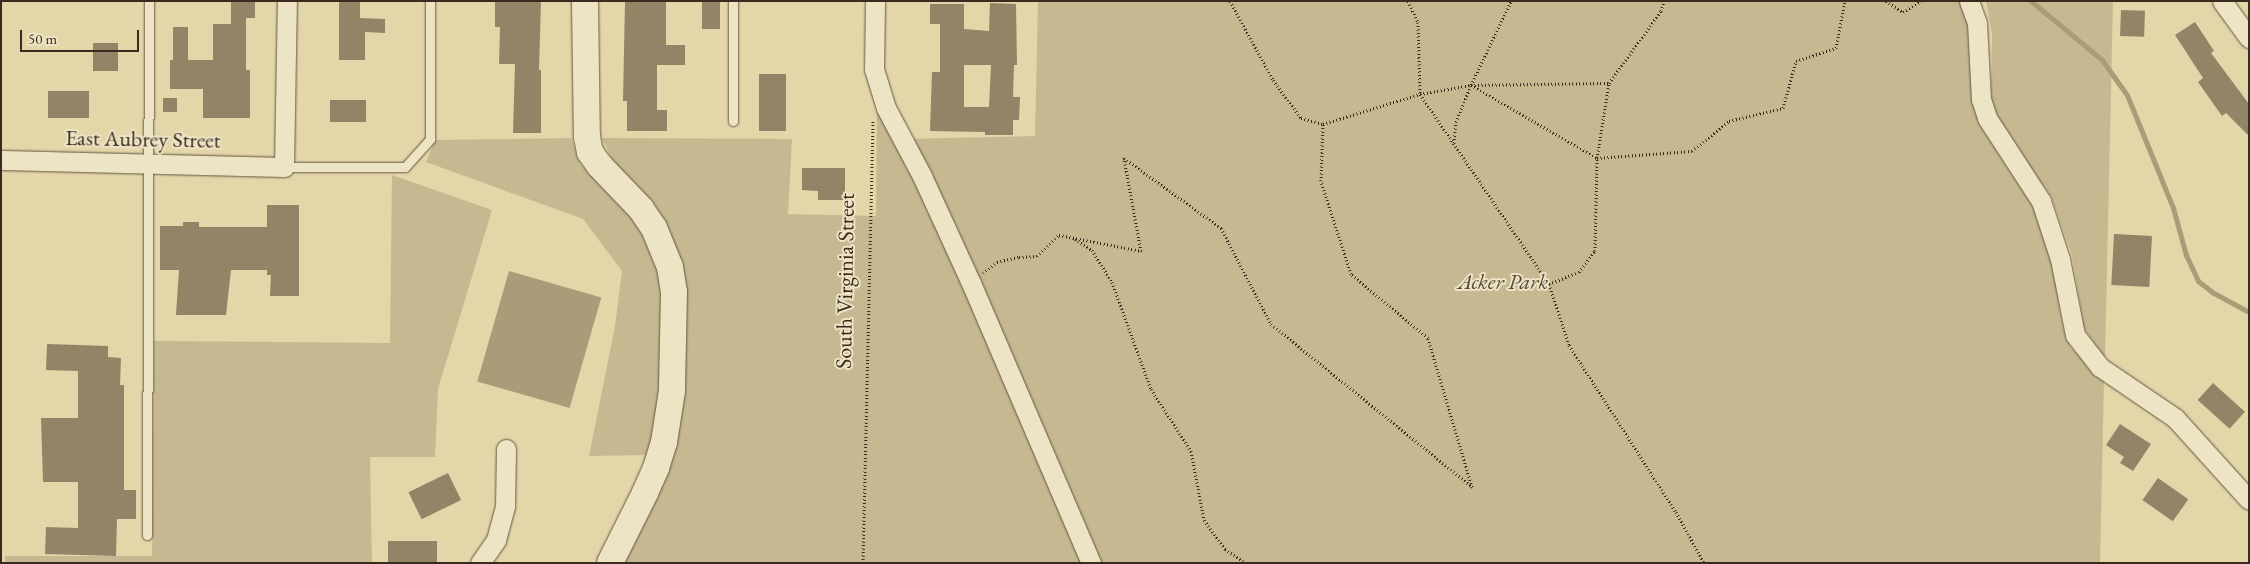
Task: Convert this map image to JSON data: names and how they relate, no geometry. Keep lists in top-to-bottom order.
{
  "streets": {
    "street": ["East Aubrey Street"],
    "path": ["South Virginia Street"]
  },
  "parks": ["Acker Park"],
  "scale_bar": "50 m"
}
